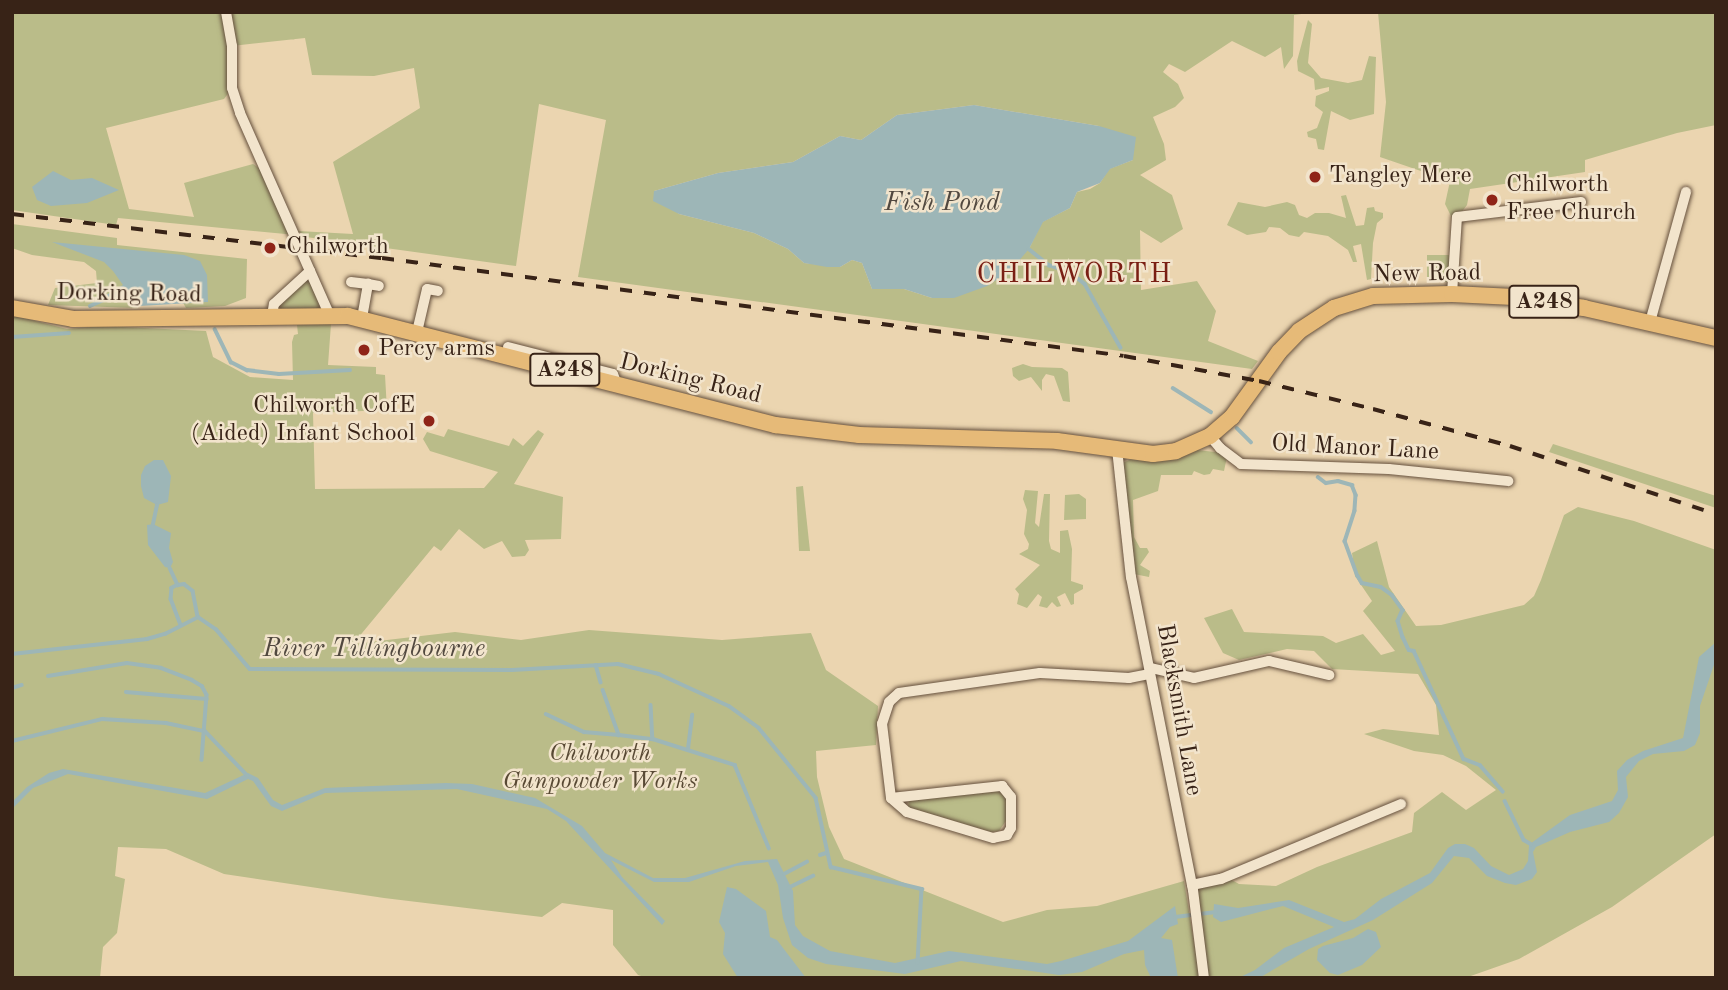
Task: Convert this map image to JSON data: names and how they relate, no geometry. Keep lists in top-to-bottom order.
{
  "streets": {
    "main road": ["New Road", "Dorking Road", "A248"],
    "street": ["Old Manor Lane", "Blacksmith Lane"]
  },
  "crossings": [
    ["New Road", "Dorking Road"],
    ["Dorking Road", "Old Manor Lane"],
    ["Dorking Road", "Blacksmith Lane"]
  ],
  "districts": ["CHILWORTH"],
  "water": ["Fish Pond", "River Tillingbourne"],
  "parks": ["Chilworth Gunpowder Works"],
  "places": [
    "Tangley Mere",
    "Chilworth Free Church",
    "Chilworth",
    "Percy arms",
    "Chilworth CofE (Aided) Infant School"
  ]
}
